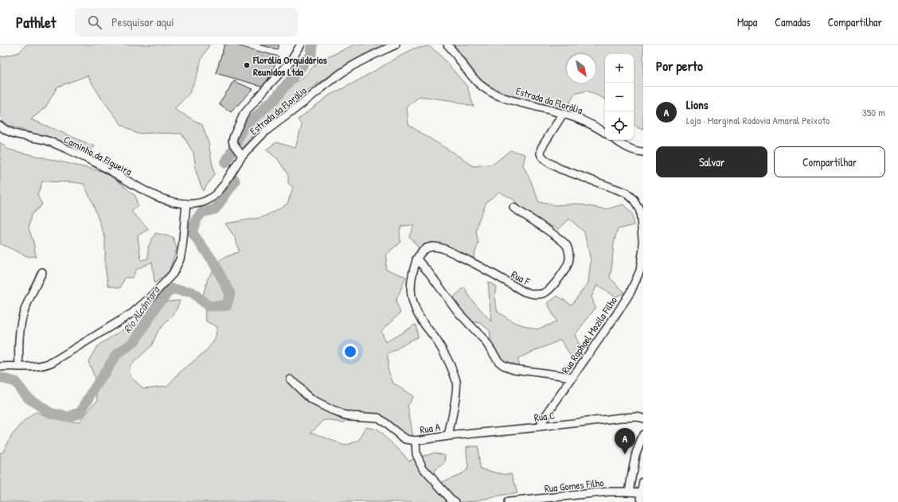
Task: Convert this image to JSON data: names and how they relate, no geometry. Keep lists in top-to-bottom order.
{
  "streets": {
    "street": [
      "Estrada da Florália",
      "Caminho da Figueira",
      "Rua F",
      "Rua Raphael Mozila Filho",
      "Rua C",
      "Rua A",
      "Rua Gomes Filho"
    ]
  },
  "crossings": [
    ["Estrada da Florália", "Caminho da Figueira"],
    ["Estrada da Florália", "Rua Raphael Mozila Filho"],
    ["Rua Raphael Mozila Filho", "Rua C"],
    ["Rua C", "Rua A"]
  ],
  "water": ["Rio Alcântara"],
  "places": ["Florália Orquidários Reunidos Ltda"],
  "north": "bottom right",
  "page": {
    "header": "Pathlet",
    "search": "Pesquisar aqui",
    "nav": ["Mapa", "Camadas", "Compartilhar"],
    "heading": "Por perto",
    "map_buttons": ["+", "−"],
    "list": [
      {
        "mark": "A",
        "name": "Lions",
        "note": "Loja · Marginal Rodovia Amaral Peixoto",
        "value": "350 m"
      }
    ],
    "buttons": ["Salvar", "Compartilhar"],
    "pins": "A"
  }
}
